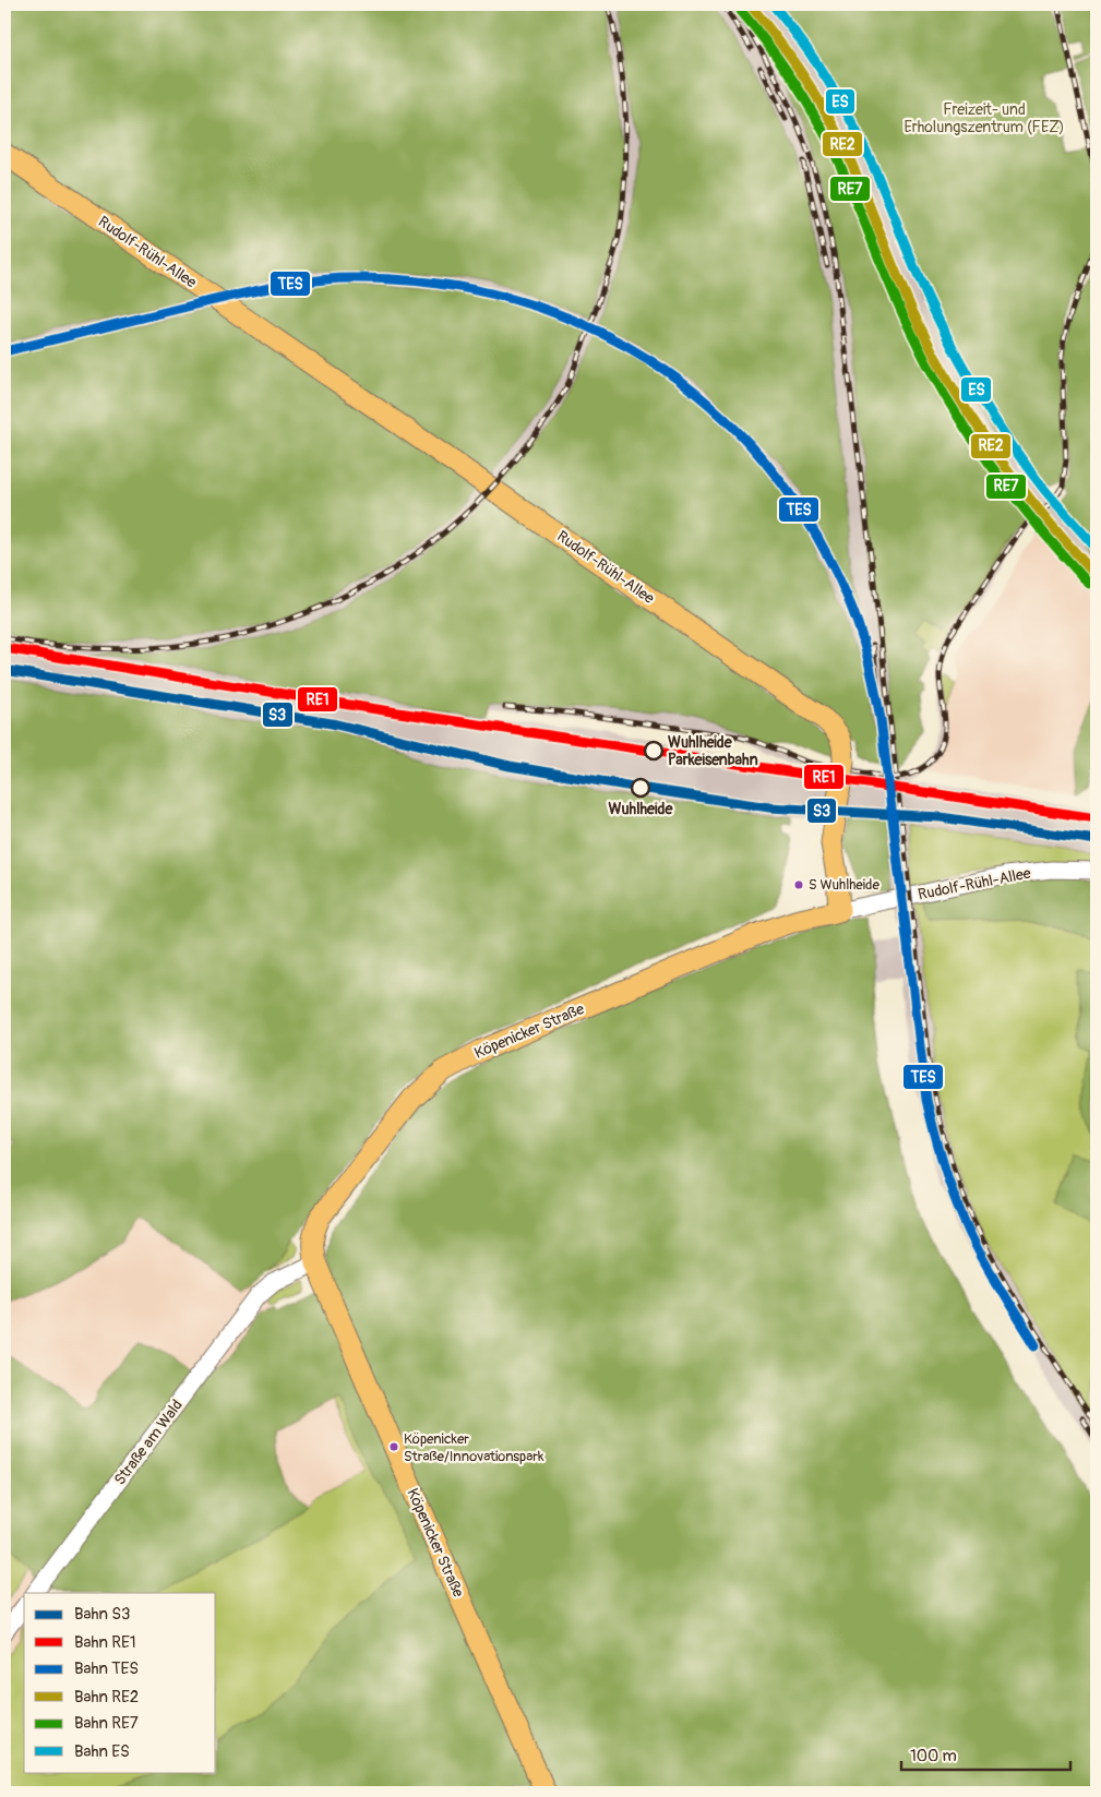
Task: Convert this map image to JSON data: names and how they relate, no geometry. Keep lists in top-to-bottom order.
{
  "streets": {
    "main road": ["Rudolf-Rühl-Allee", "Köpenicker Straße"],
    "street": ["Straße am Wald"]
  },
  "crossings": [
    ["Rudolf-Rühl-Allee", "Köpenicker Straße"],
    ["Köpenicker Straße", "Straße am Wald"]
  ],
  "parks": ["Freizeit- und Erholungszentrum (FEZ)"],
  "places": [
    "Wuhlheide Parkeisenbahn",
    "Wuhlheide",
    "S Wuhlheide",
    "Köpenicker Straße/Innovationspark"
  ],
  "lines": [
    "rail line RE2",
    "rail line ES",
    "rail line RE7",
    "rail line TES",
    "rail line RE1",
    "rail line S3"
  ],
  "legend": [
    "Bahn S3",
    "Bahn RE1",
    "Bahn TES",
    "Bahn RE2",
    "Bahn RE7",
    "Bahn ES"
  ],
  "scale_bar": "100 m"
}
